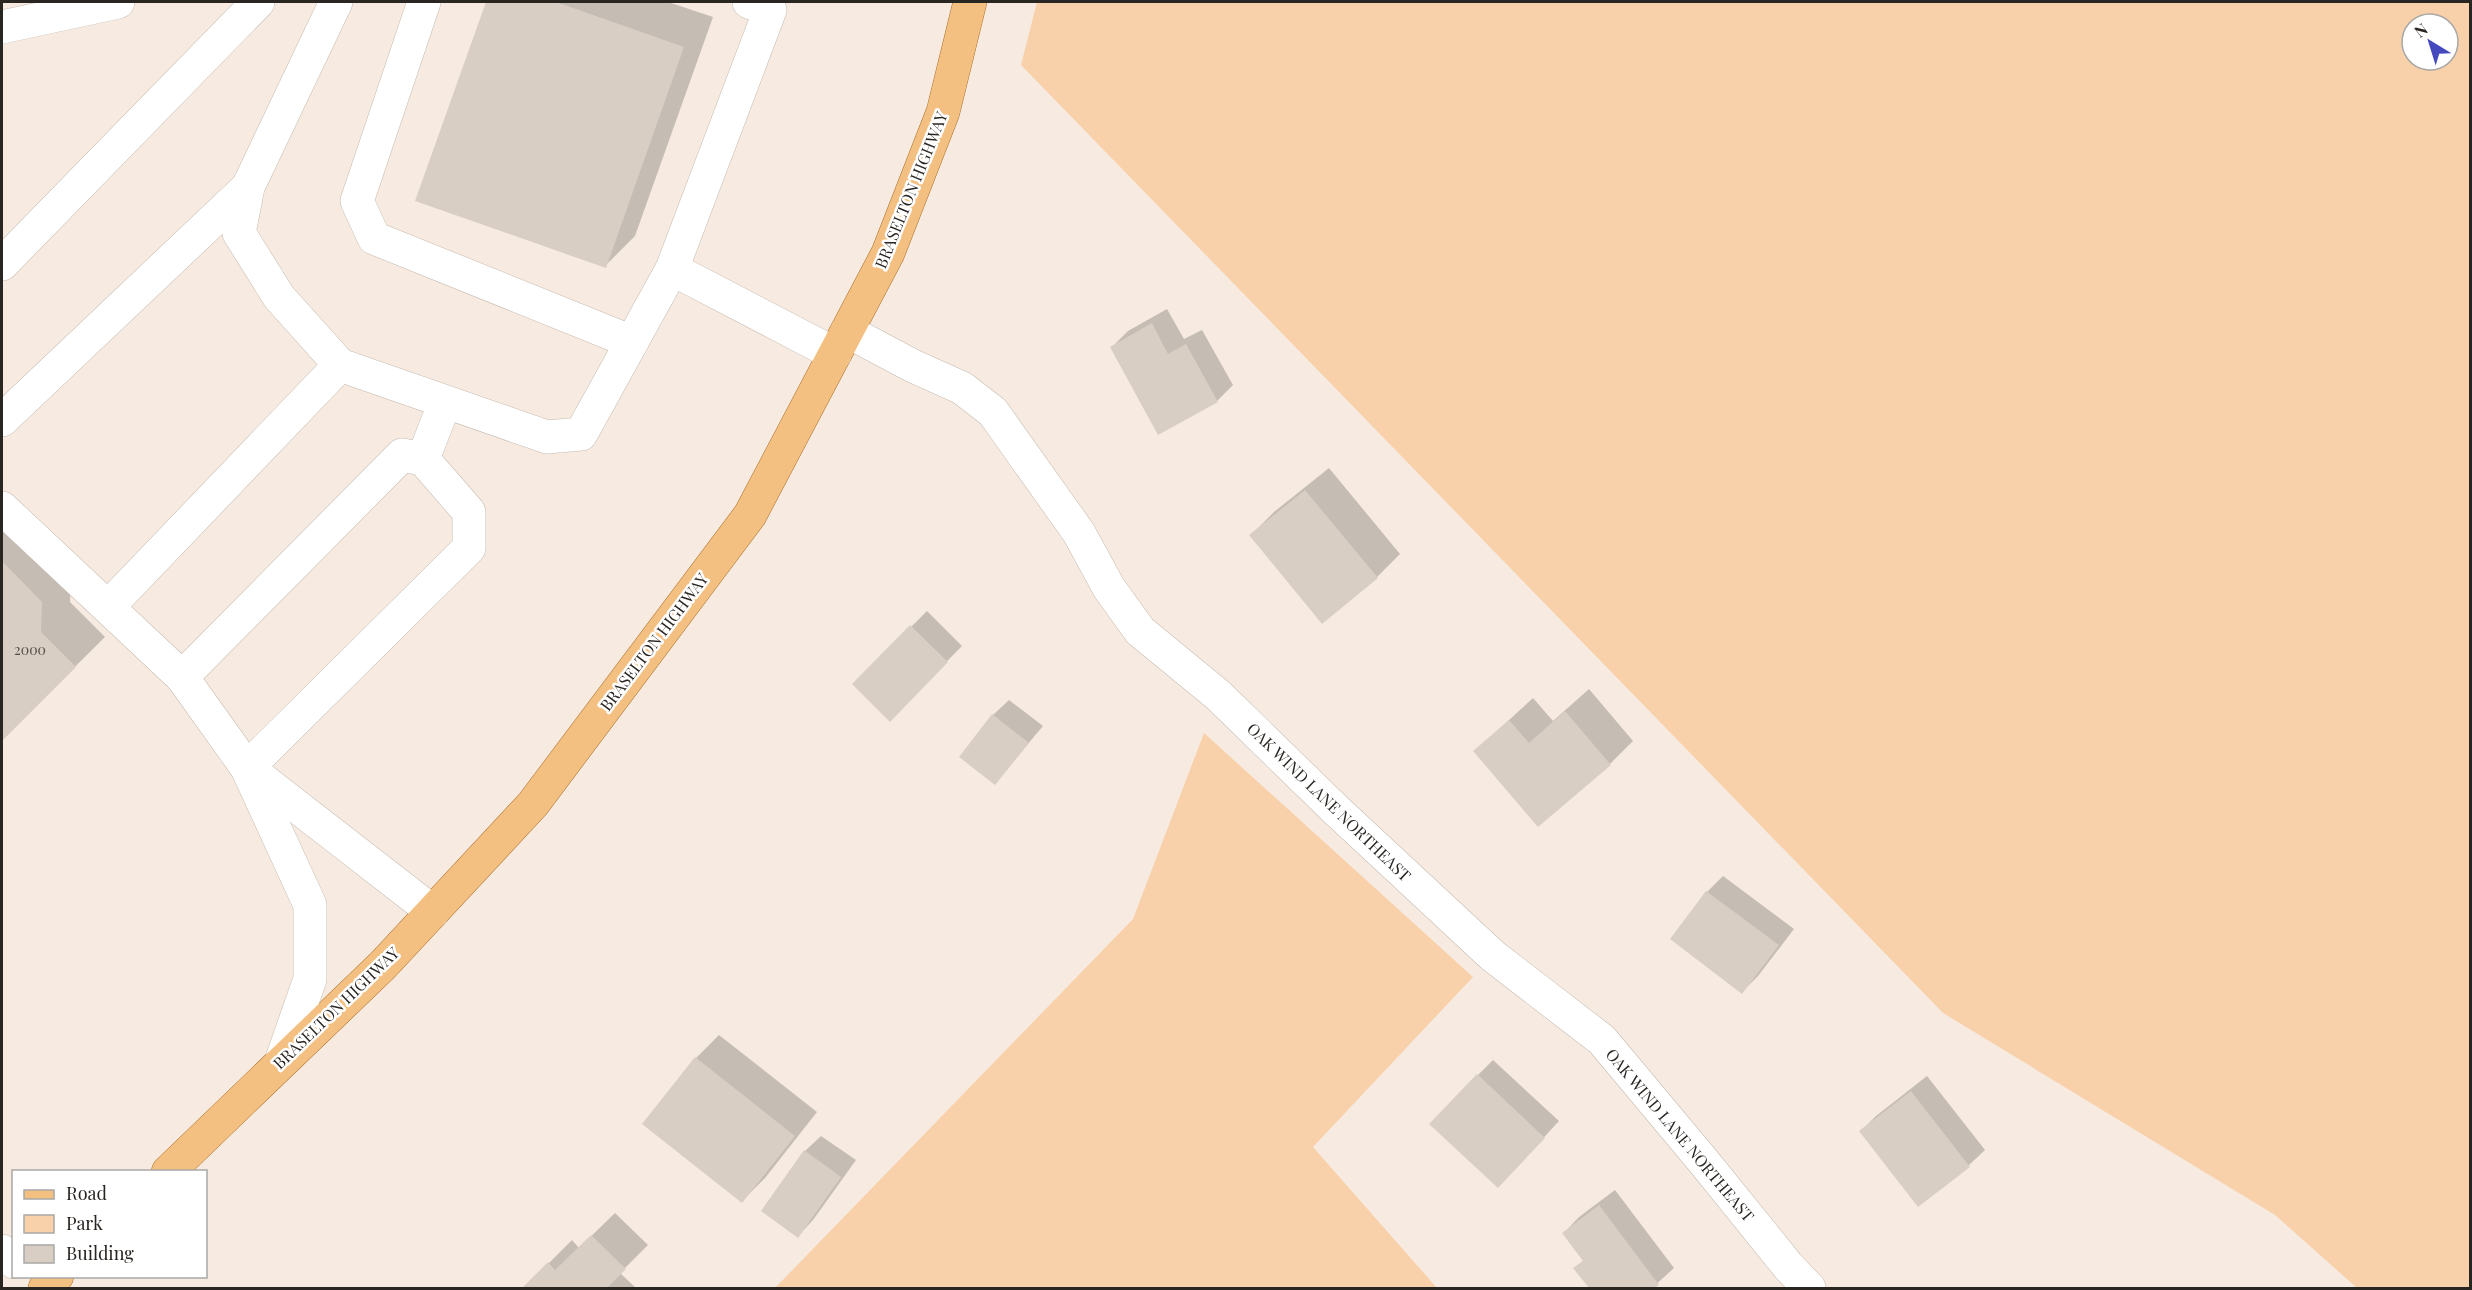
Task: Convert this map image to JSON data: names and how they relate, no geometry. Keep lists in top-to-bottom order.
{
  "streets": {
    "main road": ["BRASELTON HIGHWAY"],
    "street": ["OAK WIND LANE NORTHEAST"]
  },
  "crossings": [
    ["BRASELTON HIGHWAY", "OAK WIND LANE NORTHEAST"]
  ],
  "house_numbers": ["2000"],
  "legend": ["Road", "Park", "Building"],
  "north": "top left"
}
